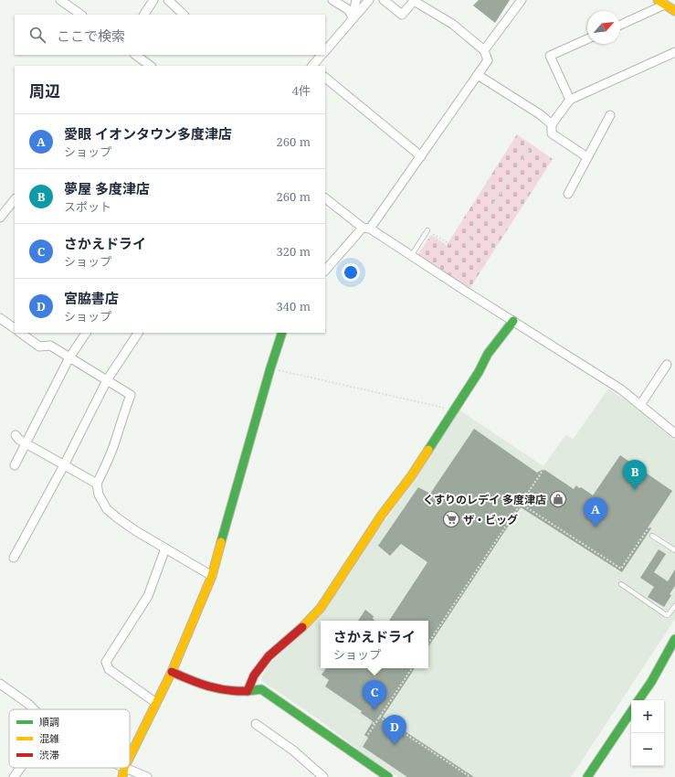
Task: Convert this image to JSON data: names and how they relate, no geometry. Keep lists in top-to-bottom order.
{
  "places": {
    "shop": ["くすりのレデイ 多度津店"],
    "supermarket": ["ザ・ビッグ"]
  },
  "legend": ["順調", "混雑", "渋滞"],
  "north": "top right",
  "page": {
    "search": "ここで検索",
    "heading": ["周辺", "4件"],
    "list": [
      {
        "mark": "A",
        "name": "愛眼 イオンタウン多度津店",
        "note": "ショップ",
        "value": "260 m"
      },
      {
        "mark": "B",
        "name": "夢屋 多度津店",
        "note": "スポット",
        "value": "260 m"
      },
      {
        "mark": "C",
        "name": "さかえドライ",
        "note": "ショップ",
        "value": "320 m"
      },
      {
        "mark": "D",
        "name": "宮脇書店",
        "note": "ショップ",
        "value": "340 m"
      }
    ],
    "pins": [
      "B",
      "A",
      "C",
      "D"
    ],
    "popup": ["さかえドライ", "ショップ"],
    "map_buttons": ["+", "−"]
  }
}
